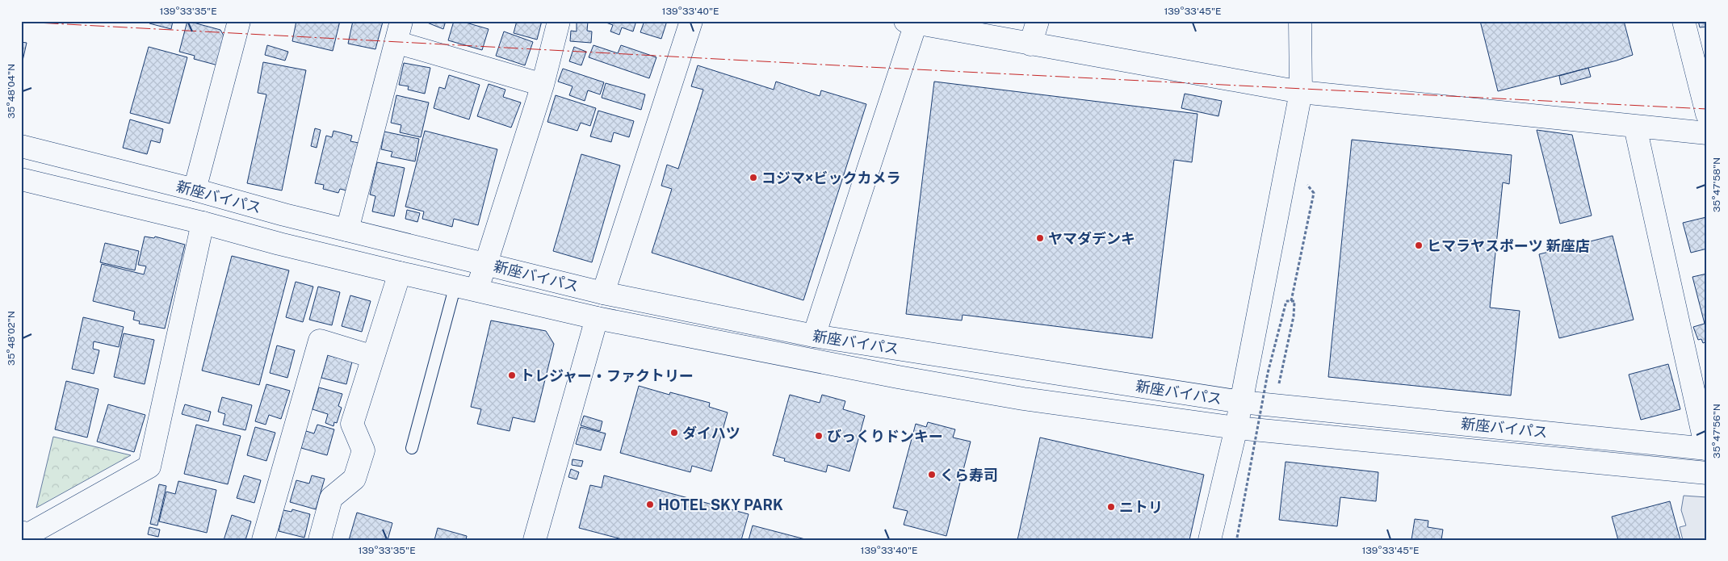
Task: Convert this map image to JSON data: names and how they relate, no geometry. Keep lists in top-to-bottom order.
{
  "streets": {
    "main road": ["新座バイパス"]
  },
  "places": [
    "コジマ×ビックカメラ",
    "ヤマダデンキ",
    "ヒマラヤスポーツ 新座店",
    "トレジャー・ファクトリー",
    "ダイハツ",
    "びっくりドンキー",
    "くら寿司",
    "HOTEL SKY PARK",
    "ニトリ"
  ],
  "coordinates": [
    "139°33'35\"E",
    "139°33'40\"E",
    "139°33'45\"E",
    "35°48'04\"N",
    "35°47'58\"N",
    "35°48'02\"N",
    "35°47'56\"N"
  ]
}
